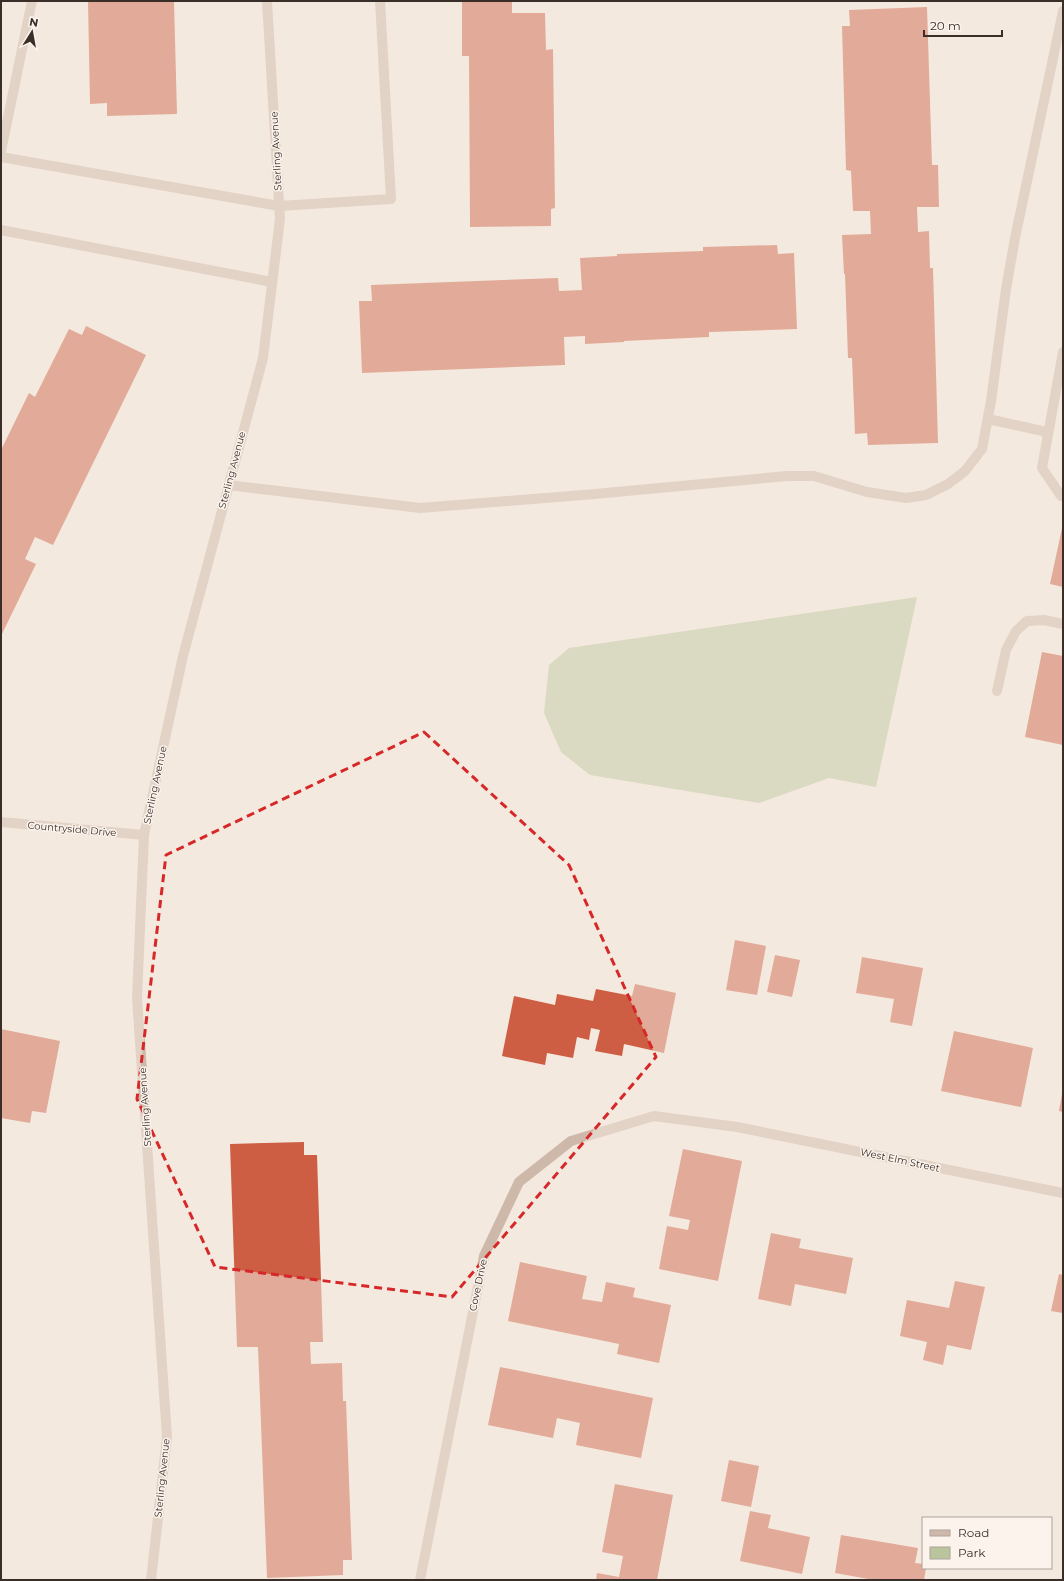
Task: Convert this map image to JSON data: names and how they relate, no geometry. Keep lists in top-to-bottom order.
{
  "streets": {
    "street": [
      "Sterling Avenue",
      "Countryside Drive",
      "West Elm Street",
      "Cove Drive"
    ]
  },
  "crossings": [
    ["Sterling Avenue", "Countryside Drive"],
    ["West Elm Street", "Cove Drive"]
  ],
  "legend": ["Road", "Park"],
  "scale_bar": "20 m",
  "north": "top"
}
